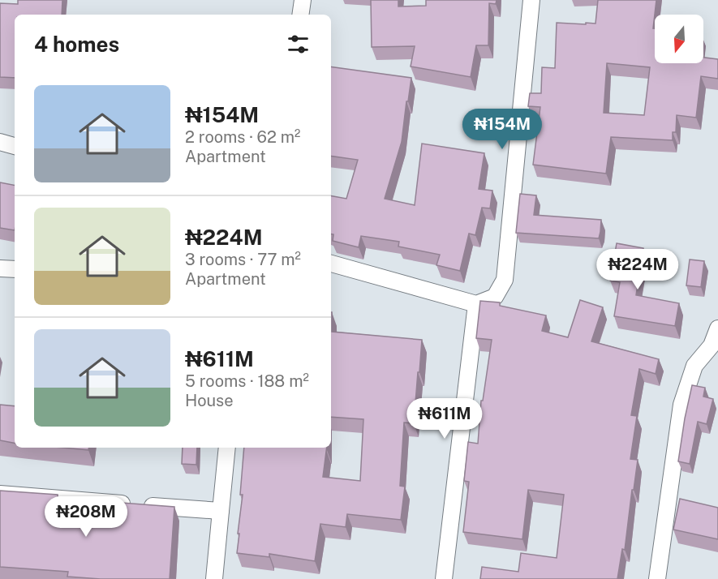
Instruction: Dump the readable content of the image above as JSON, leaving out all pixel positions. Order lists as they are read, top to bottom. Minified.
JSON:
{"north":"bottom","page":{"heading":"4 homes","list":[{"name":"₦154M","note":"2 rooms · 62 m² · Apartment"},{"name":"₦224M","note":"3 rooms · 77 m² · Apartment"},{"name":"₦611M","note":"5 rooms · 188 m² · House"}],"price":["₦154M","₦224M","₦611M","₦208M"]}}
